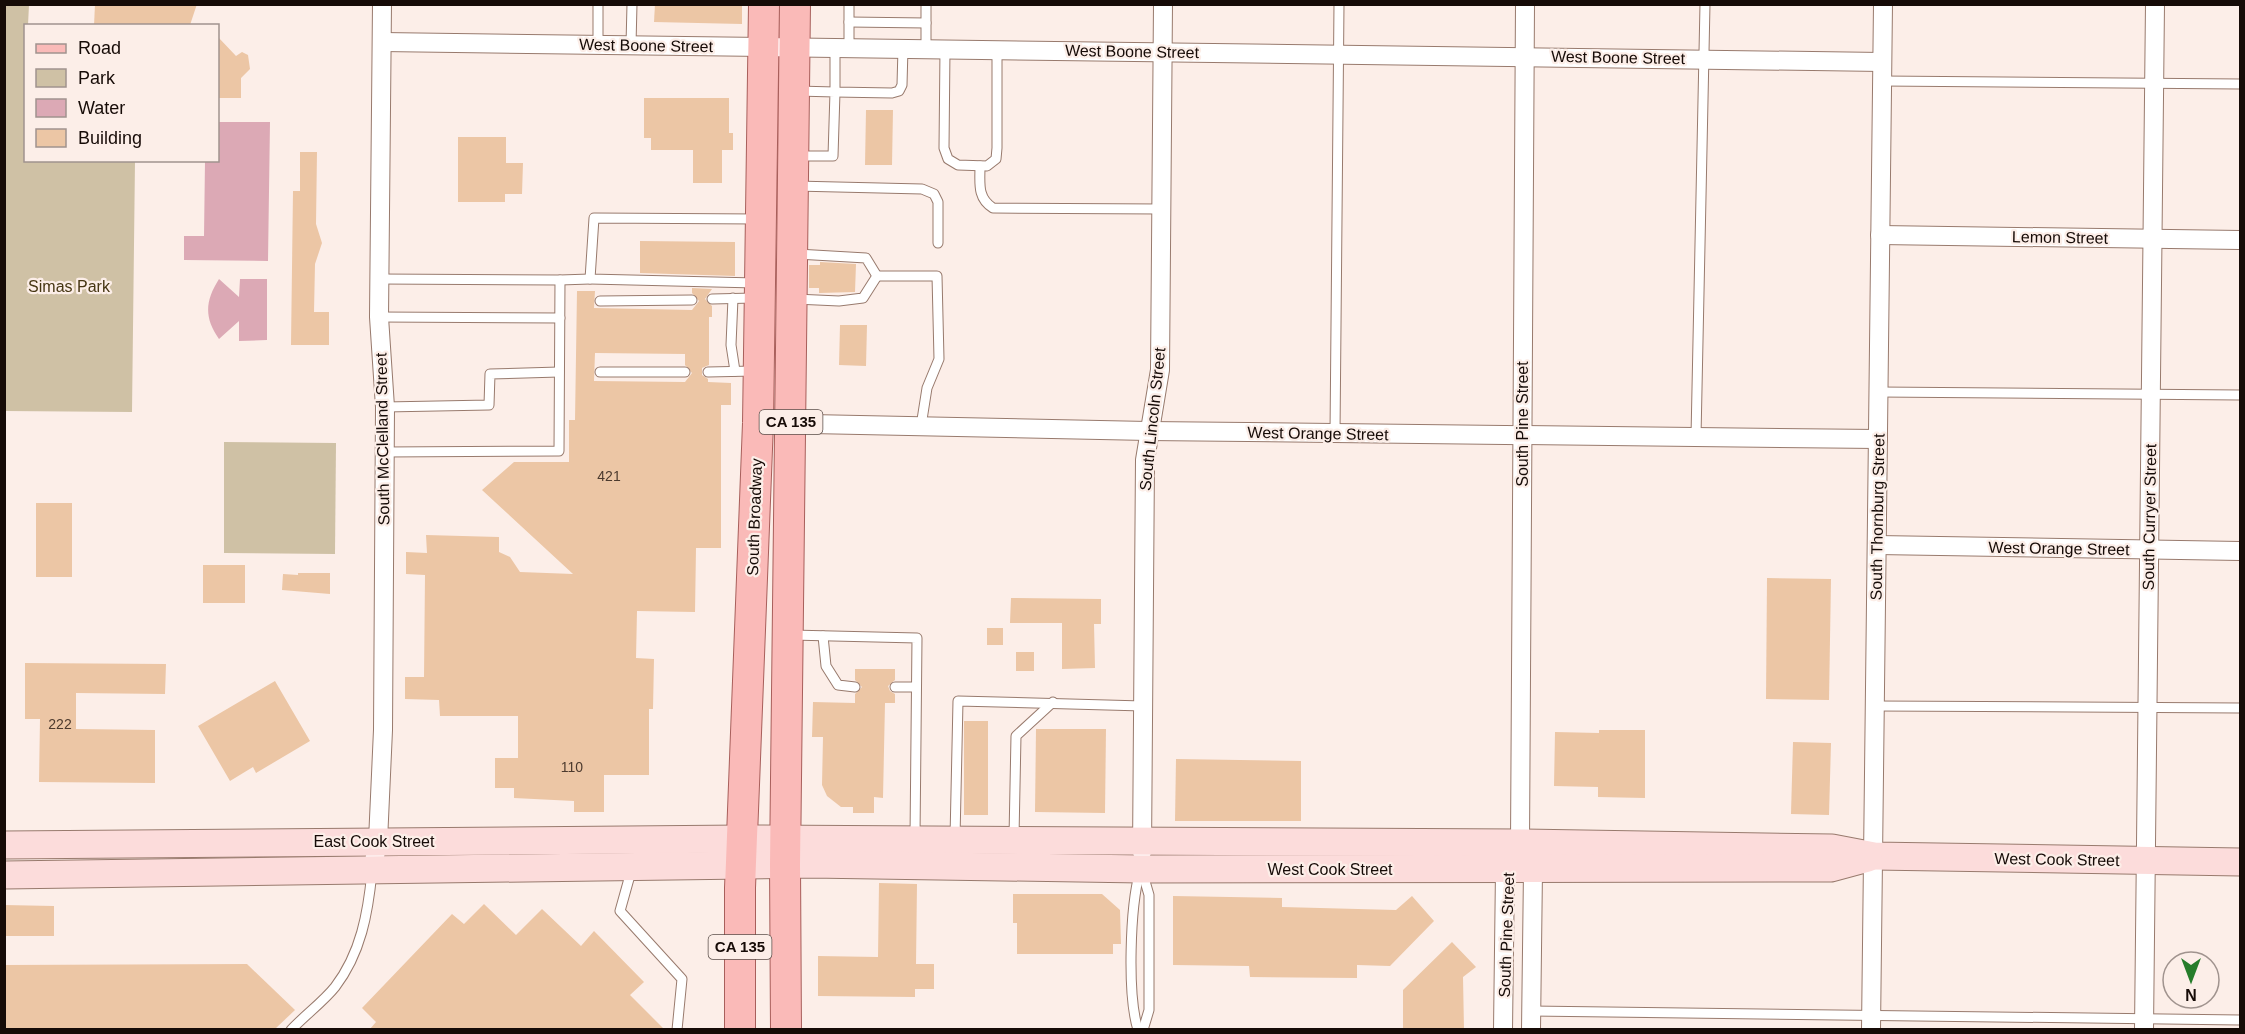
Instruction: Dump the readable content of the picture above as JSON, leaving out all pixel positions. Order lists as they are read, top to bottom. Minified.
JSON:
{"streets":{"main road":["CA 135","South Broadway"],"street":["West Boone Street","Lemon Street","South Lincoln Street","South Pine Street","West Orange Street","South McClelland Street","South Thornburg Street","South Curryer Street","East Cook Street","West Cook Street"]},"crossings":[["West Boone Street","South Lincoln Street"],["West Boone Street","South Pine Street"],["West Boone Street","South McClelland Street"],["West Boone Street","South Broadway"],["West Boone Street","South Thornburg Street"],["Lemon Street","South Thornburg Street"],["Lemon Street","South Curryer Street"],["South Lincoln Street","West Orange Street"],["South Lincoln Street","West Cook Street"],["South Pine Street","West Orange Street"],["South Pine Street","West Cook Street"],["West Orange Street","South Broadway"],["West Orange Street","South Thornburg Street"],["West Orange Street","South Curryer Street"],["South McClelland Street","East Cook Street"],["South Broadway","East Cook Street"],["South Broadway","West Cook Street"],["South Thornburg Street","West Cook Street"],["South Curryer Street","West Cook Street"]],"parks":["Simas Park"],"house_numbers":["421","222","110"],"legend":["Road","Park","Water","Building"],"north":"bottom"}
